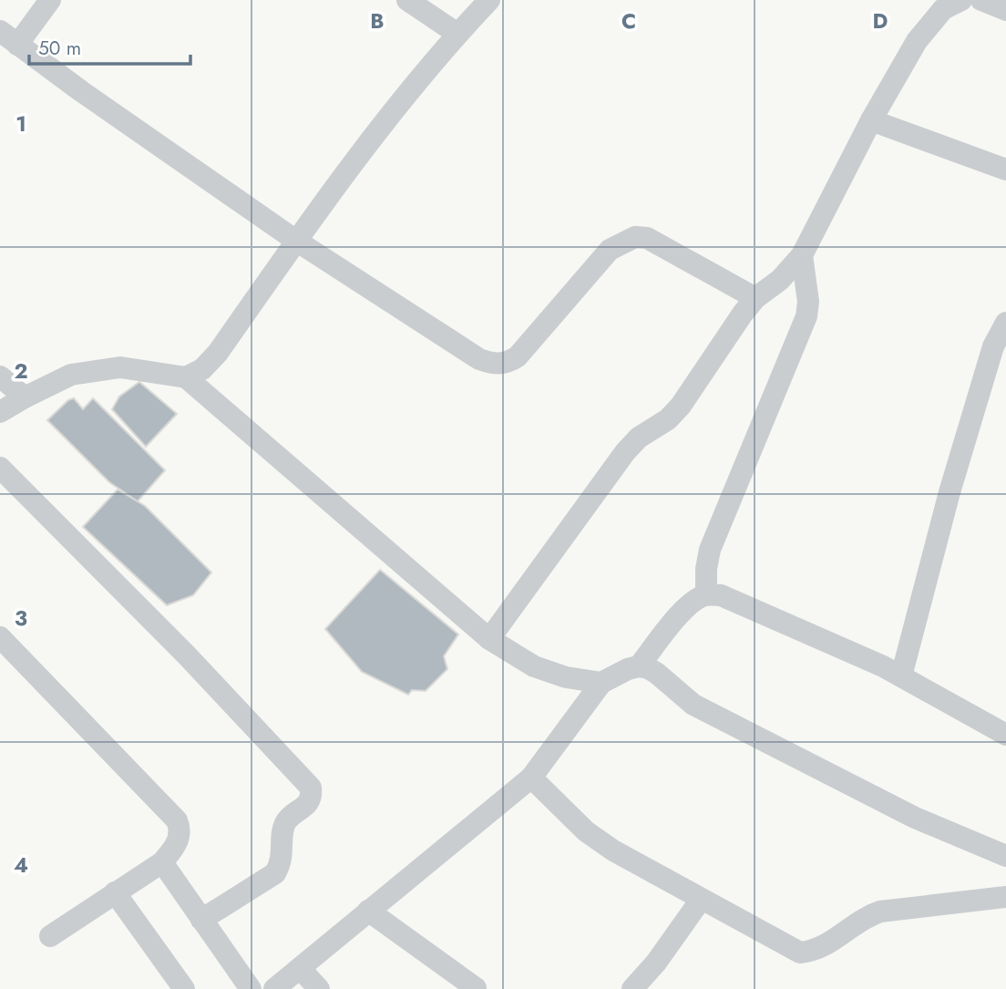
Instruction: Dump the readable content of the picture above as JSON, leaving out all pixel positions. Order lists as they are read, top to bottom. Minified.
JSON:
{"scale_bar":"50 m","grid":{"columns":["B","C","D"],"rows":["1","2","3","4"]}}
